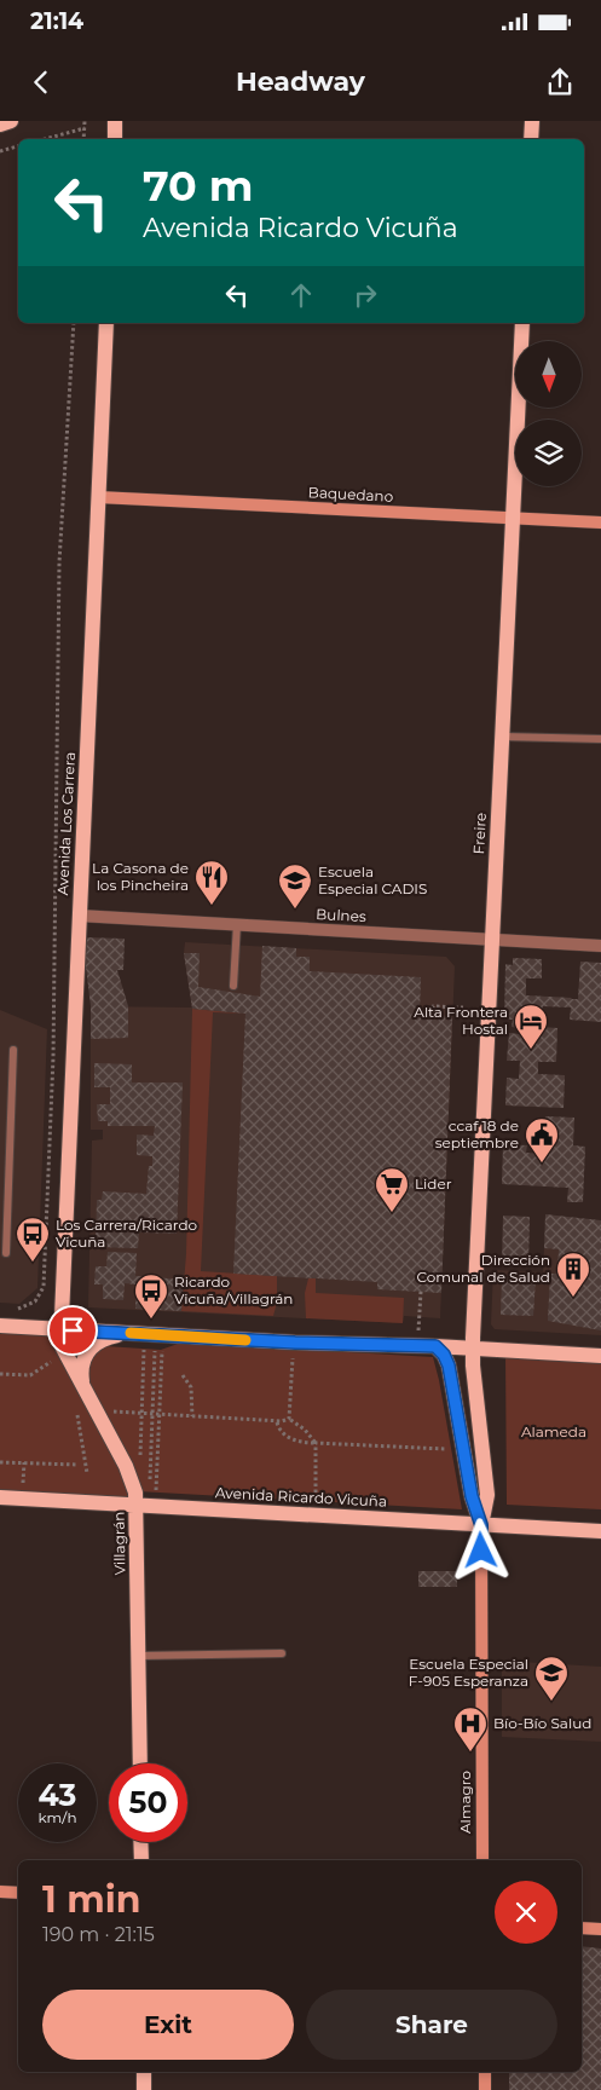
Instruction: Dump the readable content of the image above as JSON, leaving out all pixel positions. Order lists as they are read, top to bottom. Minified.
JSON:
{"streets":{"main road":["Baquedano","Avenida Los Carrera","Freire","Avenida Ricardo Vicuña","Villagrán","Almagro"],"street":["Bulnes"]},"crossings":[["Baquedano","Avenida Los Carrera"],["Baquedano","Freire"],["Avenida Los Carrera","Bulnes"],["Avenida Los Carrera","Villagrán"],["Freire","Bulnes"],["Freire","Almagro"],["Avenida Ricardo Vicuña","Villagrán"],["Avenida Ricardo Vicuña","Almagro"]],"parks":["Alameda"],"places":{"restaurant":["La Casona de los Pincheira"],"school or university":["Escuela Especial CADIS","Escuela Especial F-905 Esperanza"],"hotel":["Alta Frontera Hostal"],"public building":["ccaf 18 de septiembre"],"supermarket":["Lider"],"bus stop":["Los Carrera/Ricardo Vicuña","Ricardo Vicuña/Villagrán"],"building":["Dirección Comunal de Salud"],"hospital":["Bío-Bío Salud"]},"north":"bottom","page":{"status":"21:14","header":"Headway","turn":["70 m","Avenida Ricardo Vicuña"],"speed":"43 km/h","limit":"50","heading":["1 min","190 m · 21:15"],"buttons":["Exit","Share"]}}
